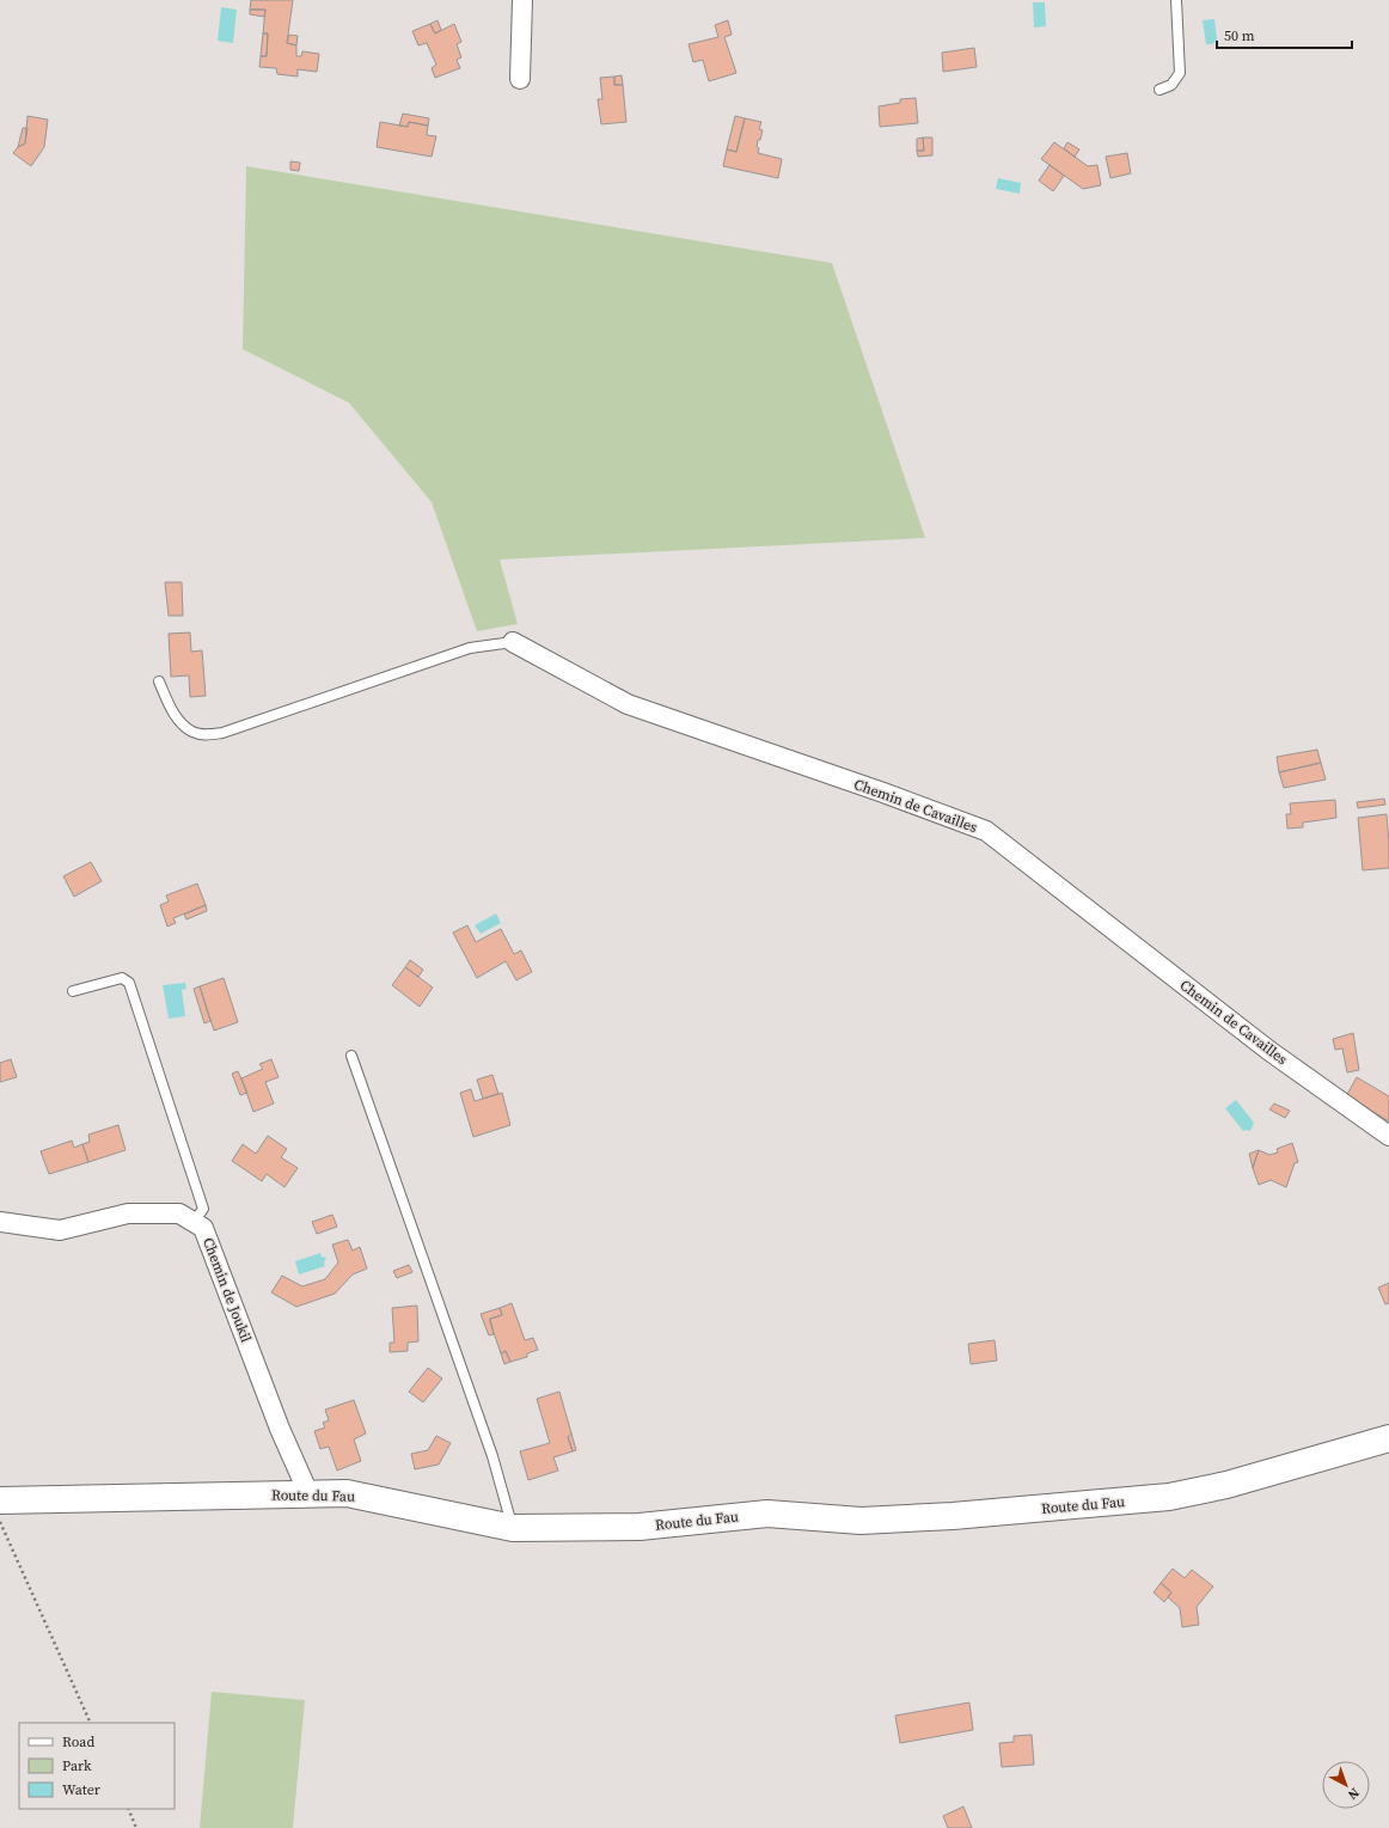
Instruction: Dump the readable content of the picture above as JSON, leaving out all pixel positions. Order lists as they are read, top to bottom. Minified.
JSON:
{"streets":{"street":["Chemin de Cavailles","Chemin de Joukil","Route du Fau"]},"crossings":[["Chemin de Joukil","Route du Fau"]],"legend":["Road","Park","Water"],"scale_bar":"50 m","north":"bottom right"}
